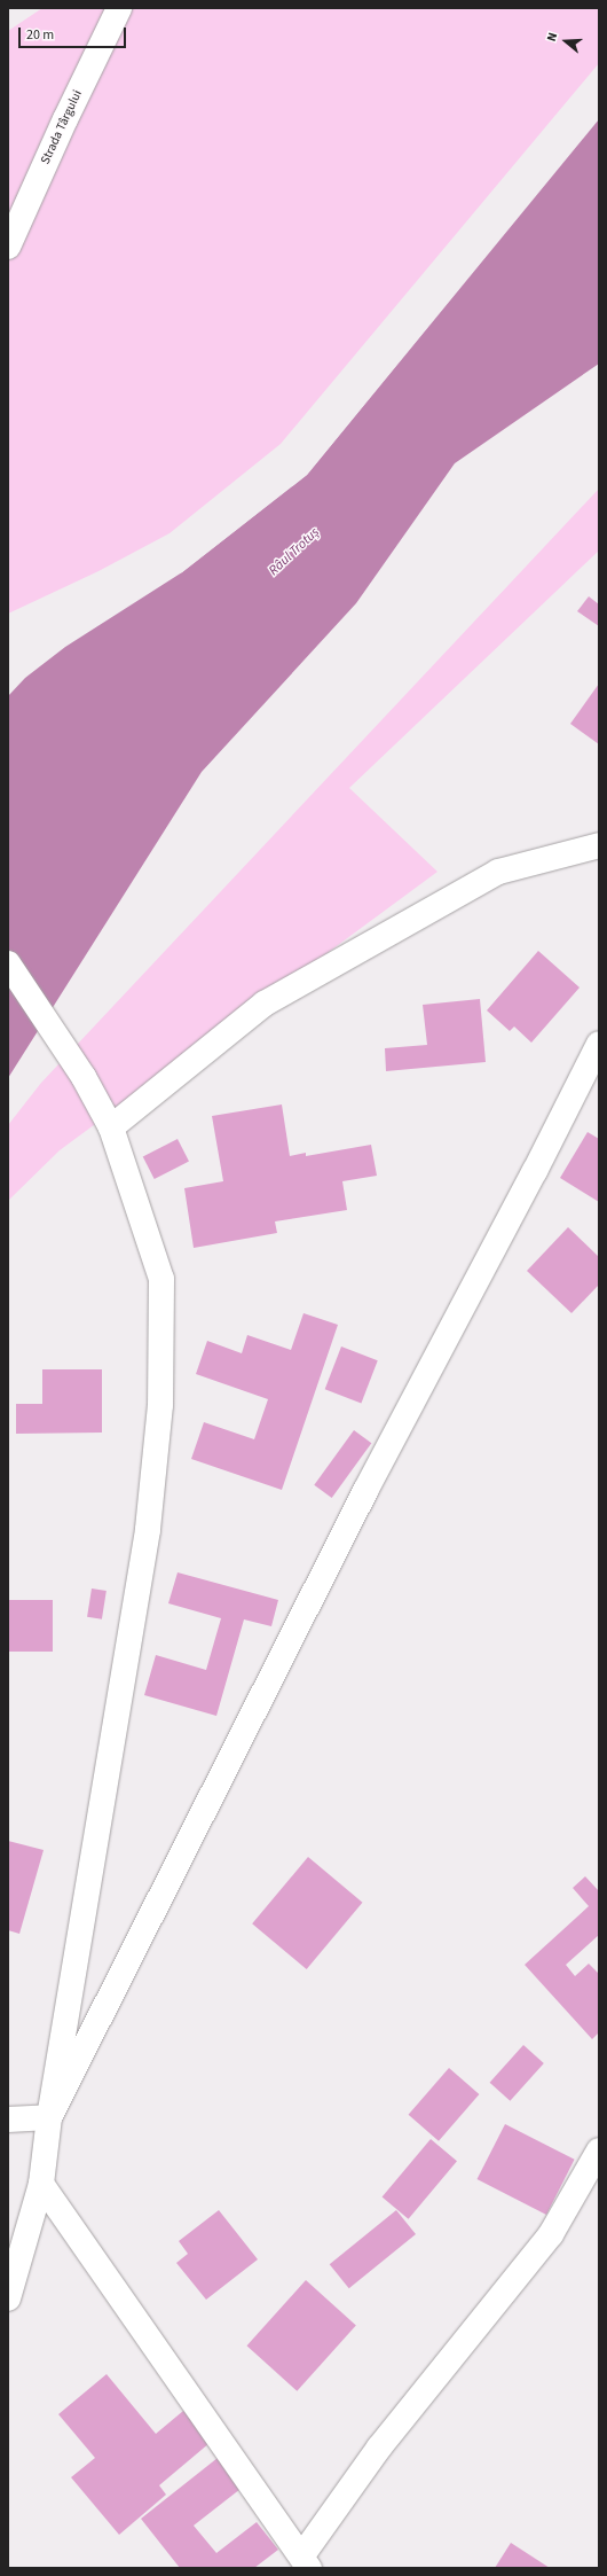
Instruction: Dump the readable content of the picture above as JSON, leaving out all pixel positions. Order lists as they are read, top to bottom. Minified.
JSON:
{"streets":{"street":["Strada Târgului"]},"water":["Râul Trotuș"],"scale_bar":"20 m","north":"left"}
